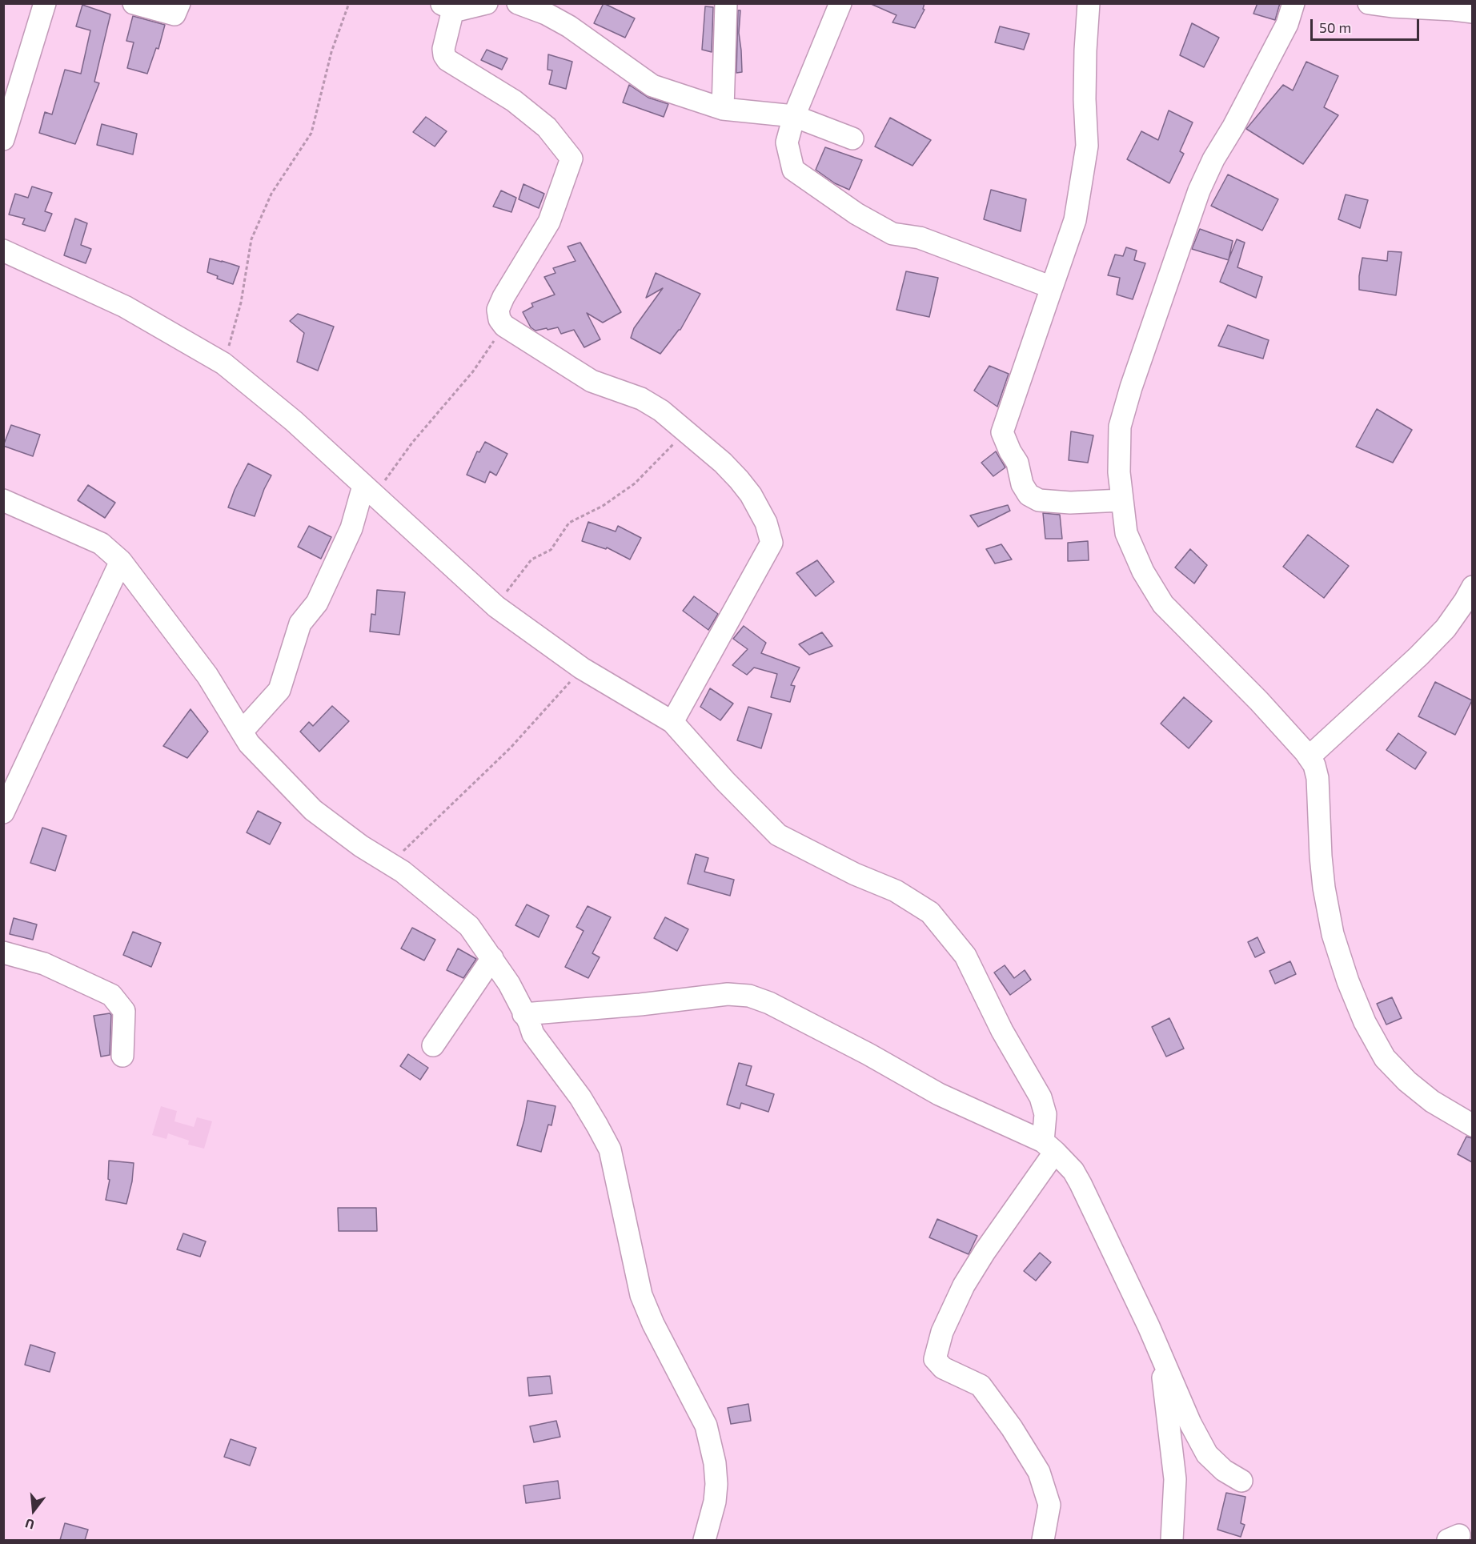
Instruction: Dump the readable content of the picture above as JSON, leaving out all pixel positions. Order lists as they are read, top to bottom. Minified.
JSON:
{"scale_bar":"50 m","north":"bottom"}
